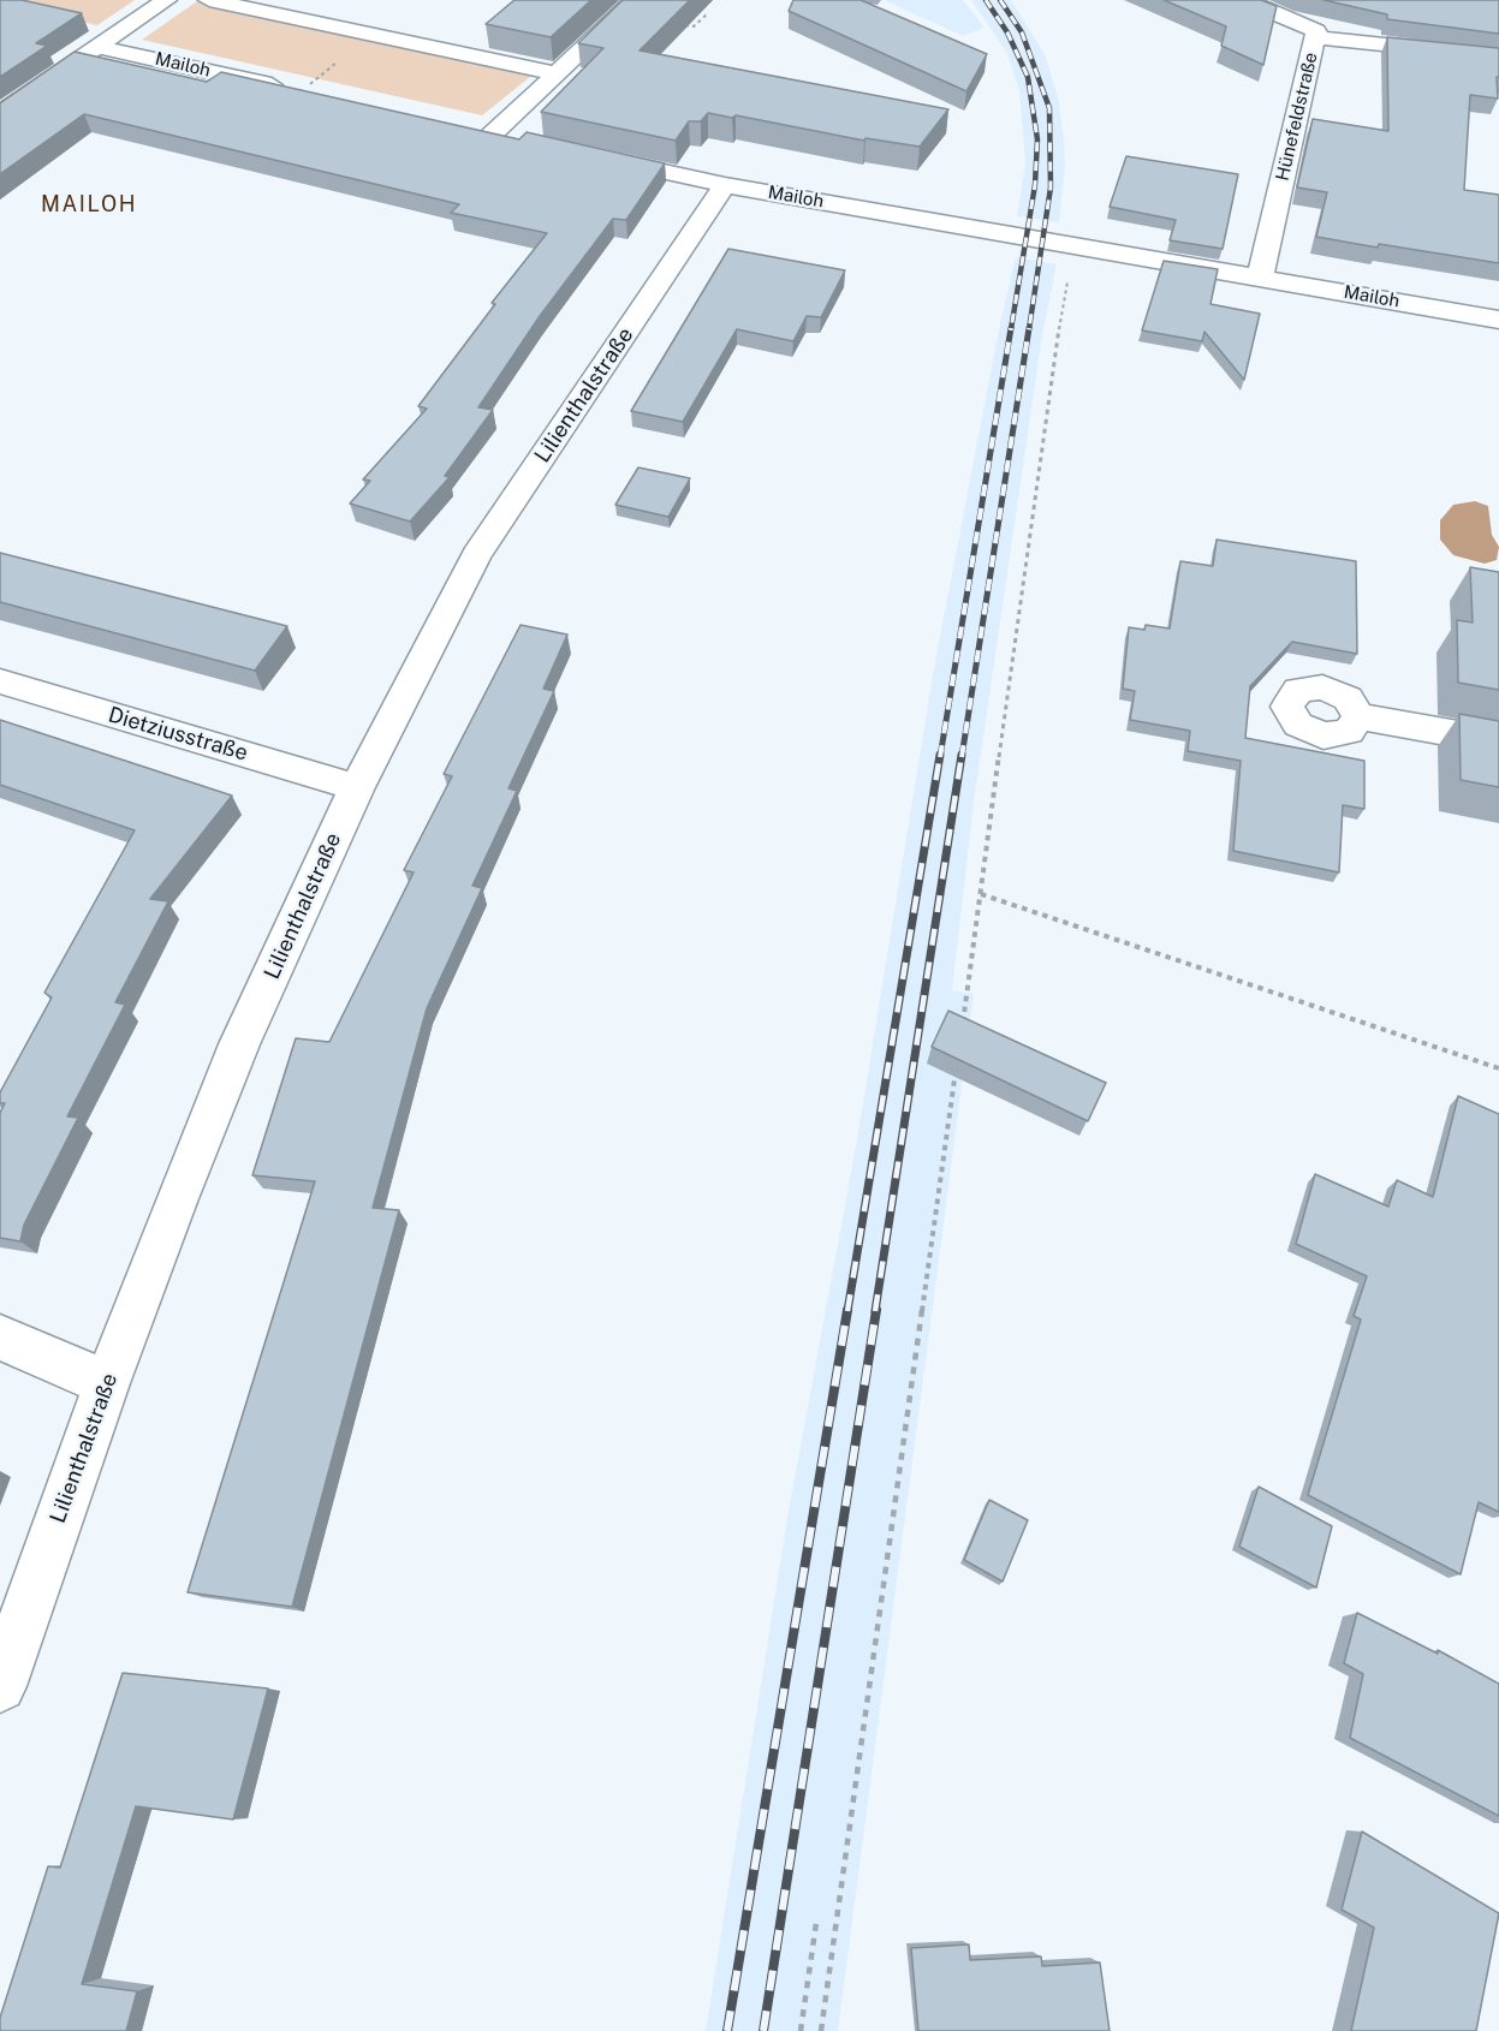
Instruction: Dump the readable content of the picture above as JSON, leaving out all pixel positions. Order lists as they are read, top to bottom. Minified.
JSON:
{"streets":{"street":["Mailoh","Hünefeldstraße","Lilienthalstraße","Dietziusstraße"]},"crossings":[["Mailoh","Hünefeldstraße"],["Mailoh","Lilienthalstraße"],["Lilienthalstraße","Dietziusstraße"]],"districts":["MAILOH"]}
